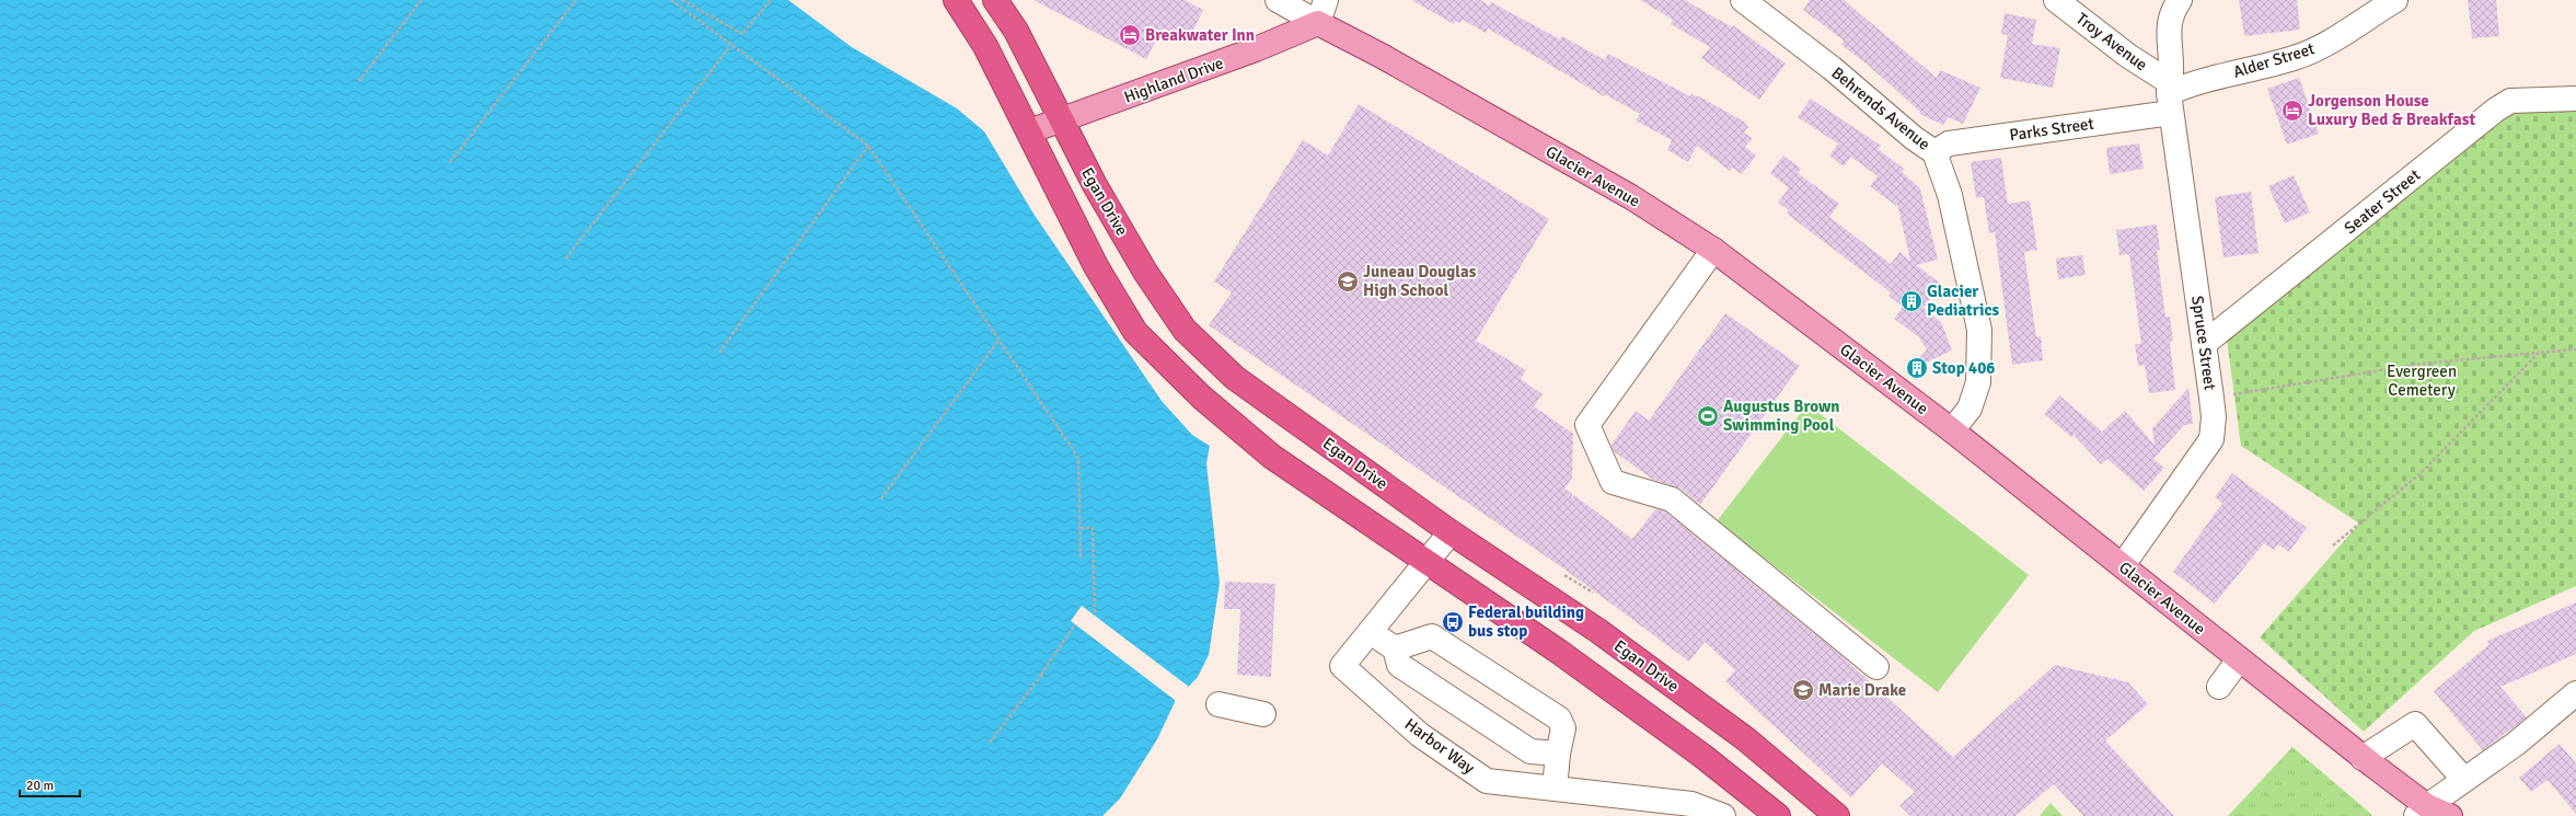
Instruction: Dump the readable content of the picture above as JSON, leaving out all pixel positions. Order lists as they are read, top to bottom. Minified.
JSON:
{"streets":{"highway":["Egan Drive"],"main road":["Highland Drive","Glacier Avenue"],"street":["Troy Avenue","Alder Street","Behrends Avenue","Parks Street","Seater Street","Spruce Street","Harbor Way"]},"crossings":[["Troy Avenue","Alder Street"],["Troy Avenue","Parks Street"],["Troy Avenue","Spruce Street"],["Alder Street","Parks Street"],["Alder Street","Spruce Street"],["Highland Drive","Glacier Avenue"],["Highland Drive","Egan Drive"],["Behrends Avenue","Parks Street"],["Behrends Avenue","Glacier Avenue"],["Parks Street","Spruce Street"],["Glacier Avenue","Spruce Street"],["Egan Drive","Harbor Way"],["Seater Street","Spruce Street"]],"parks":["Evergreen Cemetery"],"places":{"hotel":["Breakwater Inn","Jorgenson House Luxury Bed & Breakfast"],"school or university":["Juneau Douglas High School","Marie Drake"],"building":["Glacier Pediatrics","Stop 406"],"sports":["Augustus Brown Swimming Pool"],"bus stop":["Federal building bus stop"]},"scale_bar":"20 m"}
